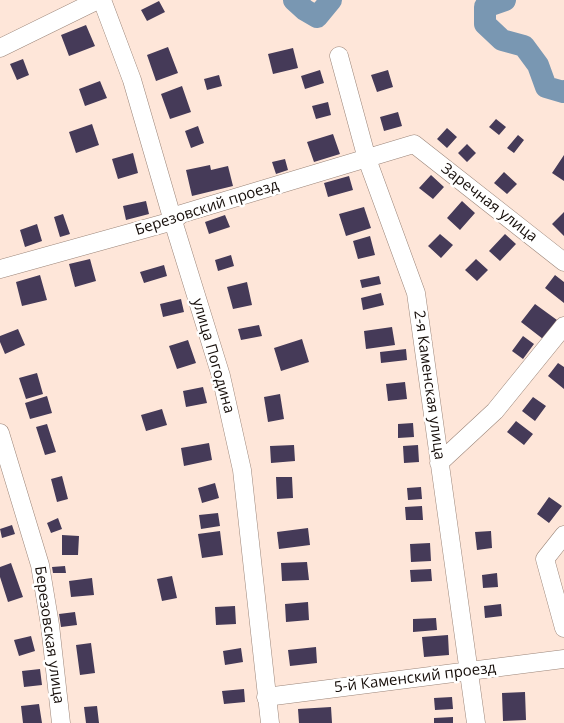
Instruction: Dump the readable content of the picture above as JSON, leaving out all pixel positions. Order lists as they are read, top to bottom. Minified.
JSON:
{"streets":{"street":["Заречная улица","Березовский проезд","улица Погодина","2-я Каменская улица","Березовская улица","5-й Каменский проезд"]},"crossings":[["Заречная улица","Березовский проезд"],["Березовский проезд","улица Погодина"],["Березовский проезд","2-я Каменская улица"],["улица Погодина","5-й Каменский проезд"],["2-я Каменская улица","5-й Каменский проезд"]]}
